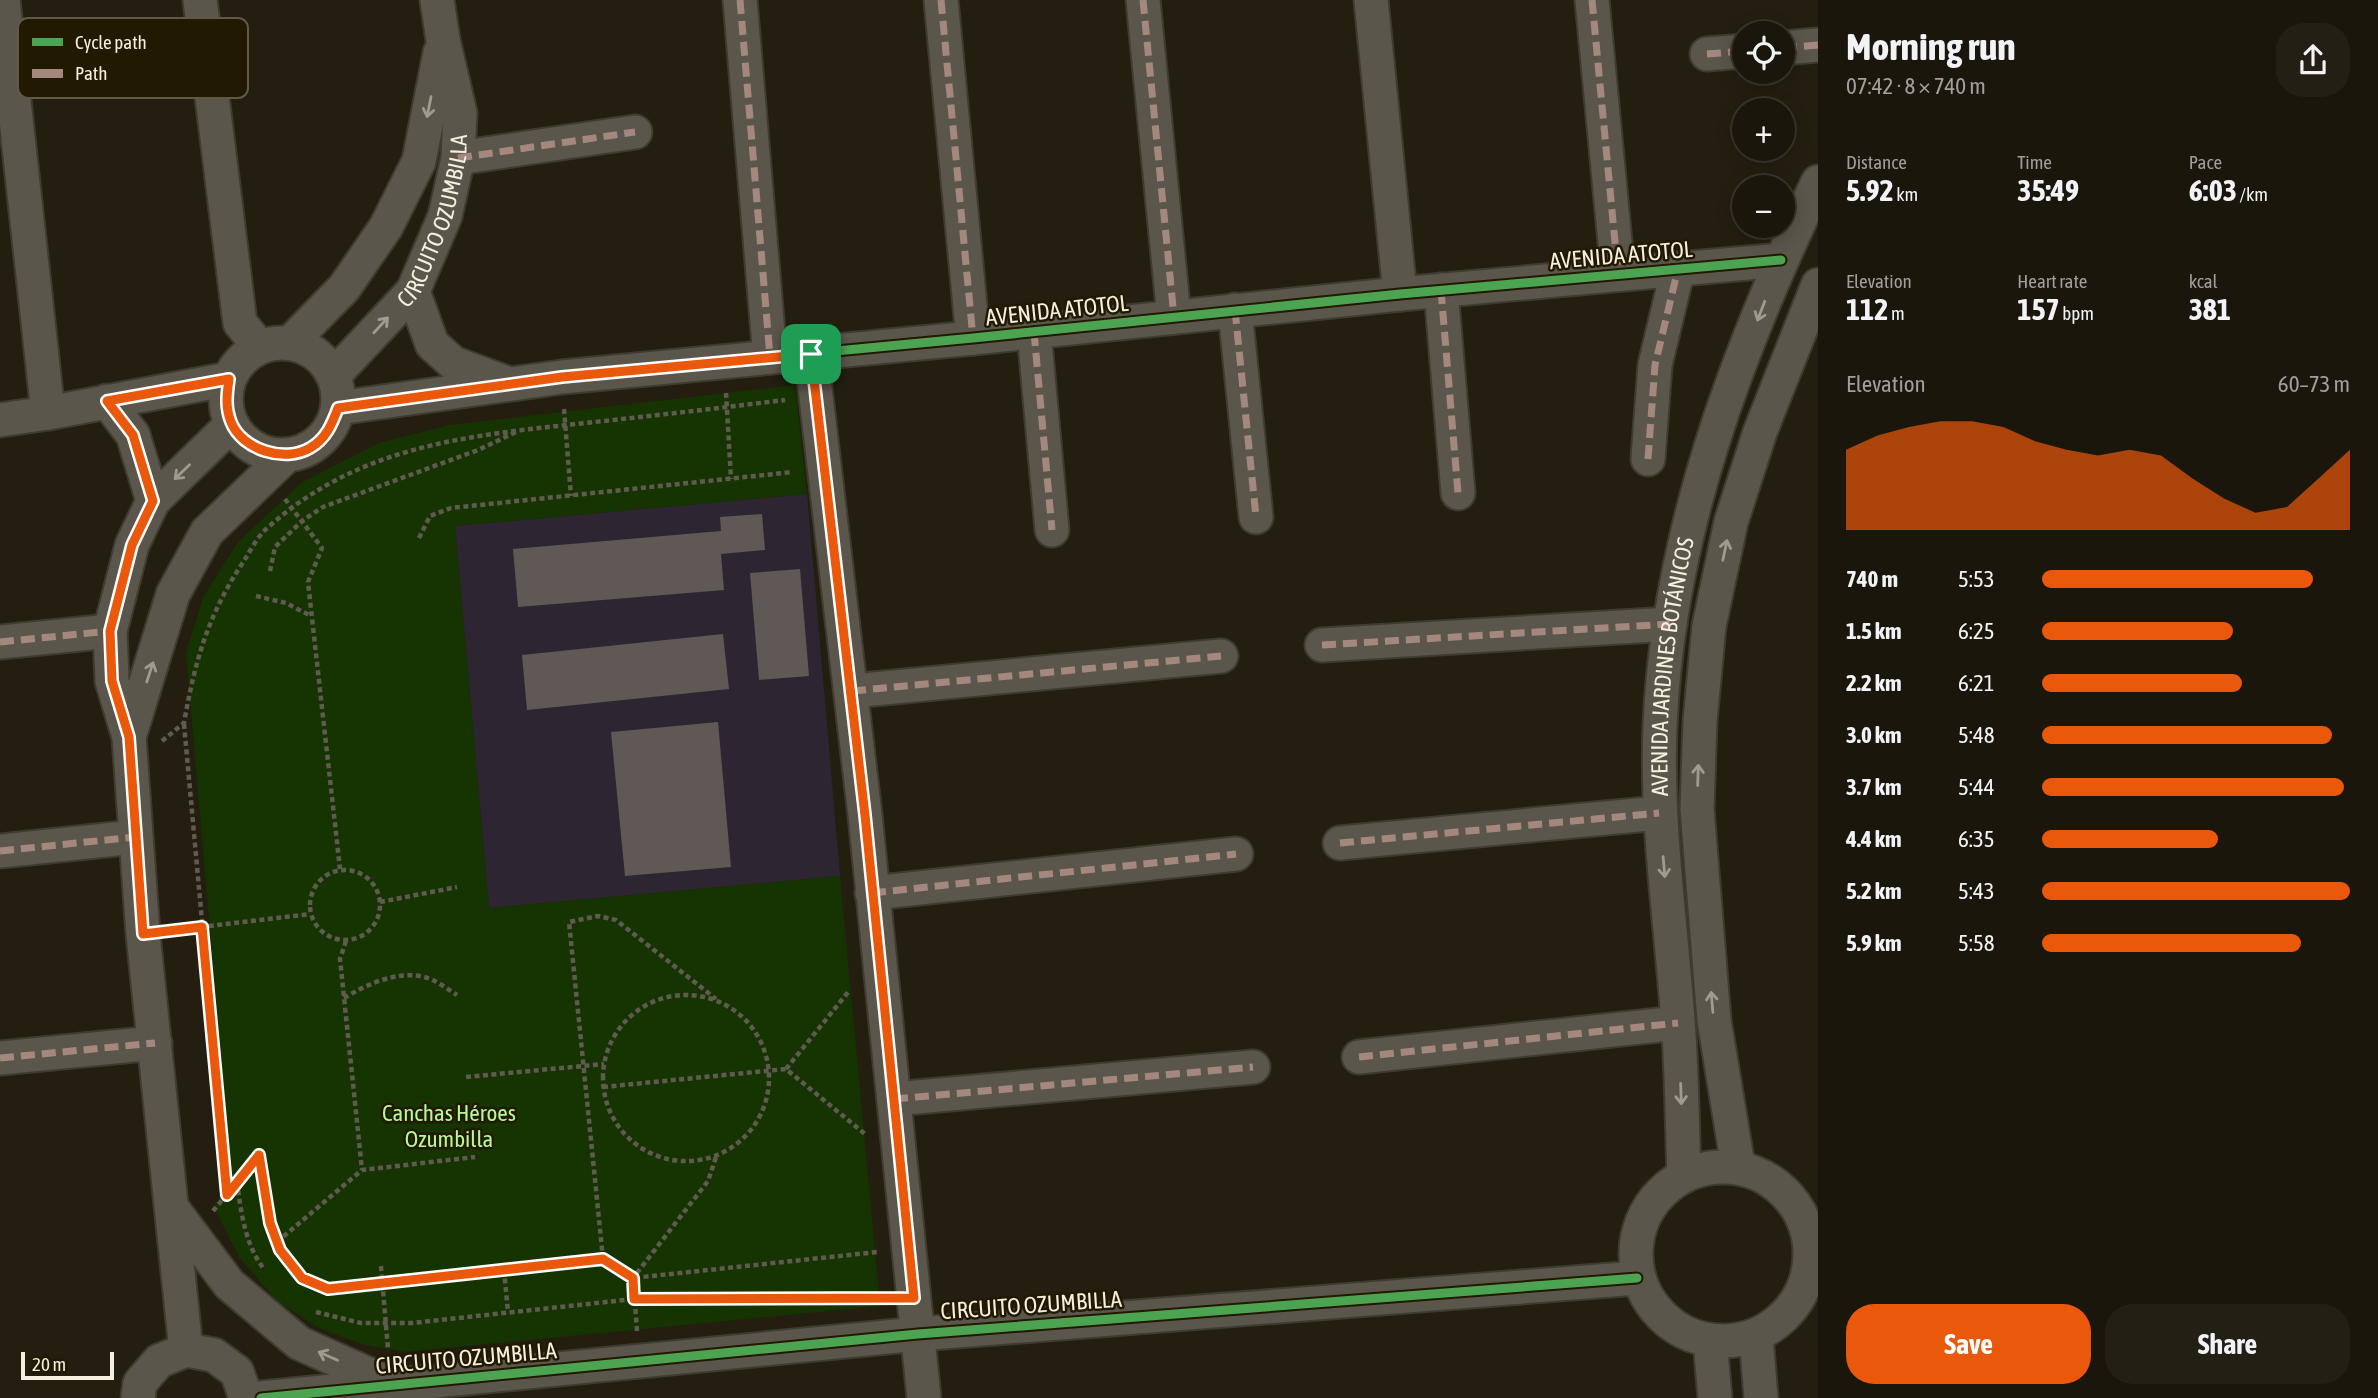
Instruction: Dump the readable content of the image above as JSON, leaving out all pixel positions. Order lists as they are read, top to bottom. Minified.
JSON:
{"streets":{"street":["CIRCUITO OZUMBILLA","AVENIDA ATOTOL","AVENIDA JARDINES BOTÁNICOS"]},"crossings":[["CIRCUITO OZUMBILLA","AVENIDA ATOTOL"],["CIRCUITO OZUMBILLA","AVENIDA JARDINES BOTÁNICOS"],["AVENIDA ATOTOL","AVENIDA JARDINES BOTÁNICOS"]],"parks":["Canchas Héroes Ozumbilla"],"legend":["Cycle path","Path"],"scale_bar":"20 m","page":{"heading":["Morning run","07:42 · 8 × 740 m"],"map_buttons":["+","−"],"stats":[["Distance","5.92 km"],["Time","35:49"],["Pace","6:03 /km"],["Elevation","112 m"],["Heart rate","157 bpm"],["kcal","381"]],"chart":["Elevation","60–73 m"],"list":[{"name":"740 m","note":"5:53"},{"name":"1.5 km","note":"6:25"},{"name":"2.2 km","note":"6:21"},{"name":"3.0 km","note":"5:48"},{"name":"3.7 km","note":"5:44"},{"name":"4.4 km","note":"6:35"},{"name":"5.2 km","note":"5:43"},{"name":"5.9 km","note":"5:58"}],"buttons":["Save","Share"],"scale":"20 m"}}
